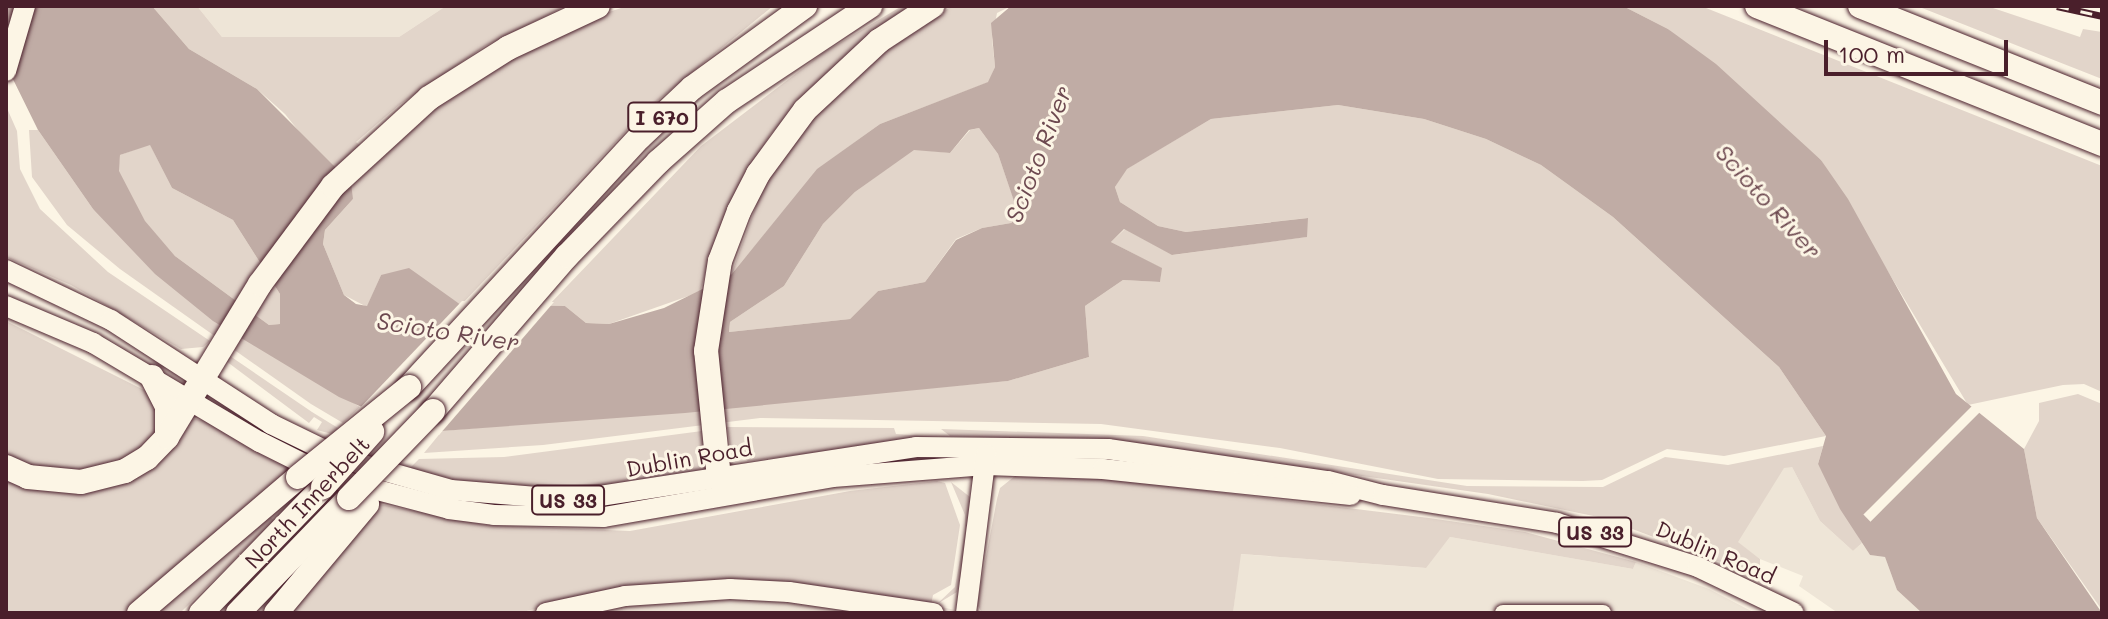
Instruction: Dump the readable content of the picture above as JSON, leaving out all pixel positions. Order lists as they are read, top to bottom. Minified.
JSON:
{"streets":{"highway":["I 670","North Innerbelt"],"main road":["Dublin Road","US 33"]},"crossings":[["I 670","North Innerbelt"]],"water":["Scioto River"],"scale_bar":"100 m"}
